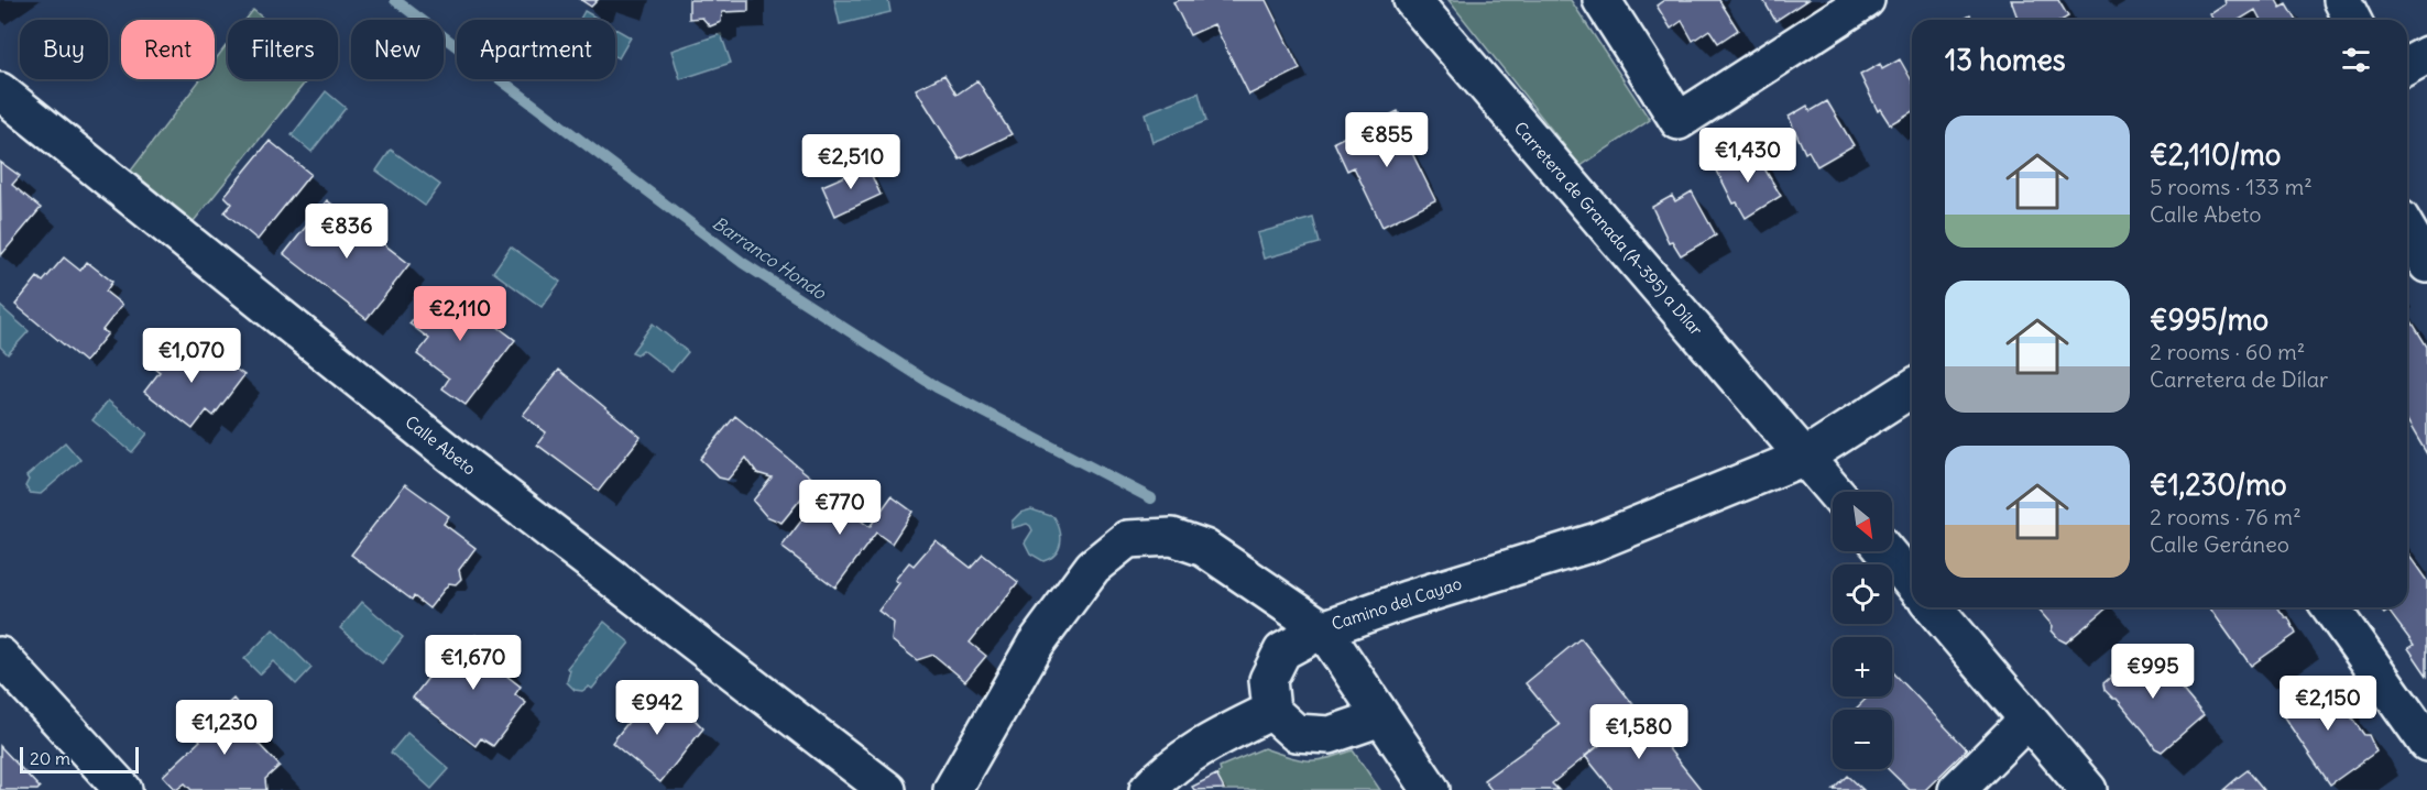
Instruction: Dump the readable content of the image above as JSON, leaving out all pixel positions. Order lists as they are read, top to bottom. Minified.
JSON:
{"streets":{"street":["Carretera de Granada (A-395) a Dílar","Calle Abeto","Camino del Cayao"]},"crossings":[["Carretera de Granada (A-395) a Dílar","Camino del Cayao"]],"water":["Barranco Hondo"],"scale_bar":"20 m","north":"bottom right","page":{"chip":["Buy","Rent","Filters","New","Apartment"],"heading":"13 homes","list":[{"name":"€2,110/mo","note":"5 rooms · 133 m² · Calle Abeto"},{"name":"€995/mo","note":"2 rooms · 60 m² · Carretera de Dílar"},{"name":"€1,230/mo","note":"2 rooms · 76 m² · Calle Geráneo"}],"price":["€855","€1,430","€2,510","€836","€2,110","€1,070","€770","€1,670","€995","€2,150","€942","€1,230","€1,580"],"map_buttons":["+","−"],"scale":"20 m"}}
